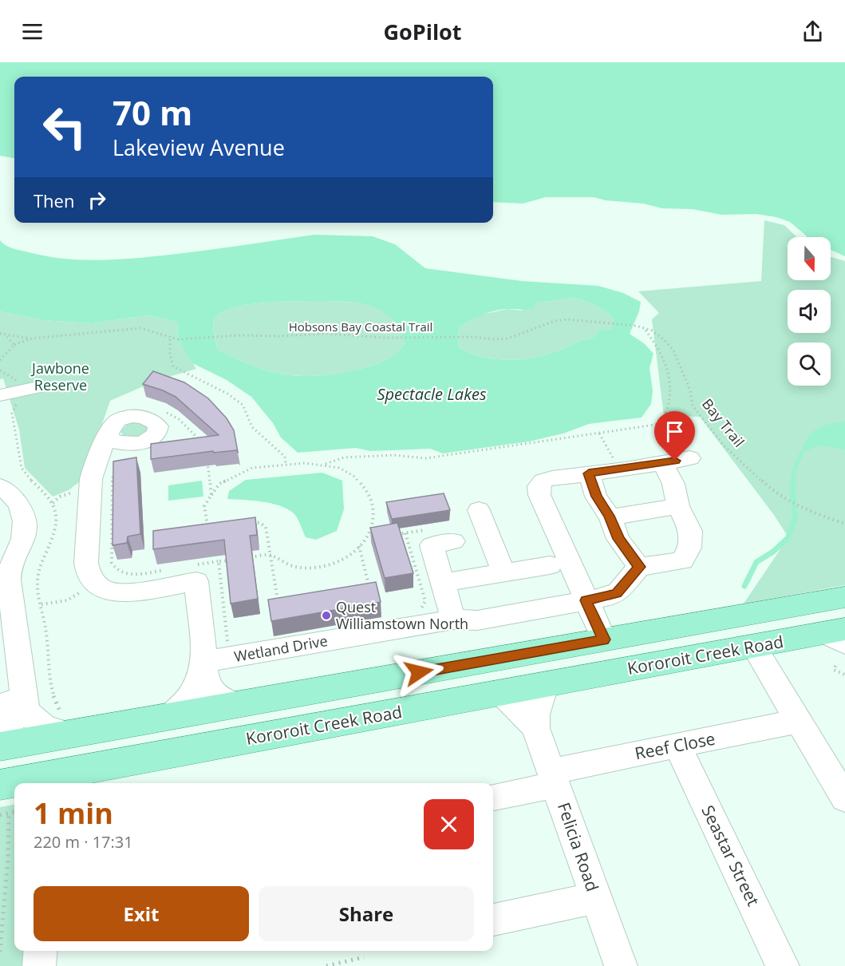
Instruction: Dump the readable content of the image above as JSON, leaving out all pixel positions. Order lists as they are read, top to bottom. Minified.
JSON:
{"streets":{"main road":["Kororoit Creek Road"],"street":["Wetland Drive","Reef Close","Felicia Road","Seastar Street"],"path":["Hobsons Bay Coastal Trail","Bay Trail"]},"crossings":[["Hobsons Bay Coastal Trail","Bay Trail"],["Kororoit Creek Road","Felicia Road"],["Reef Close","Felicia Road"],["Reef Close","Seastar Street"]],"water":["Spectacle Lakes"],"parks":["Jawbone Reserve"],"places":["Quest Williamstown North"],"north":"bottom","page":{"header":"GoPilot","turn":["70 m","Lakeview Avenue"],"then":"Then","heading":["1 min","220 m · 17:31"],"buttons":["Exit","Share"]}}
